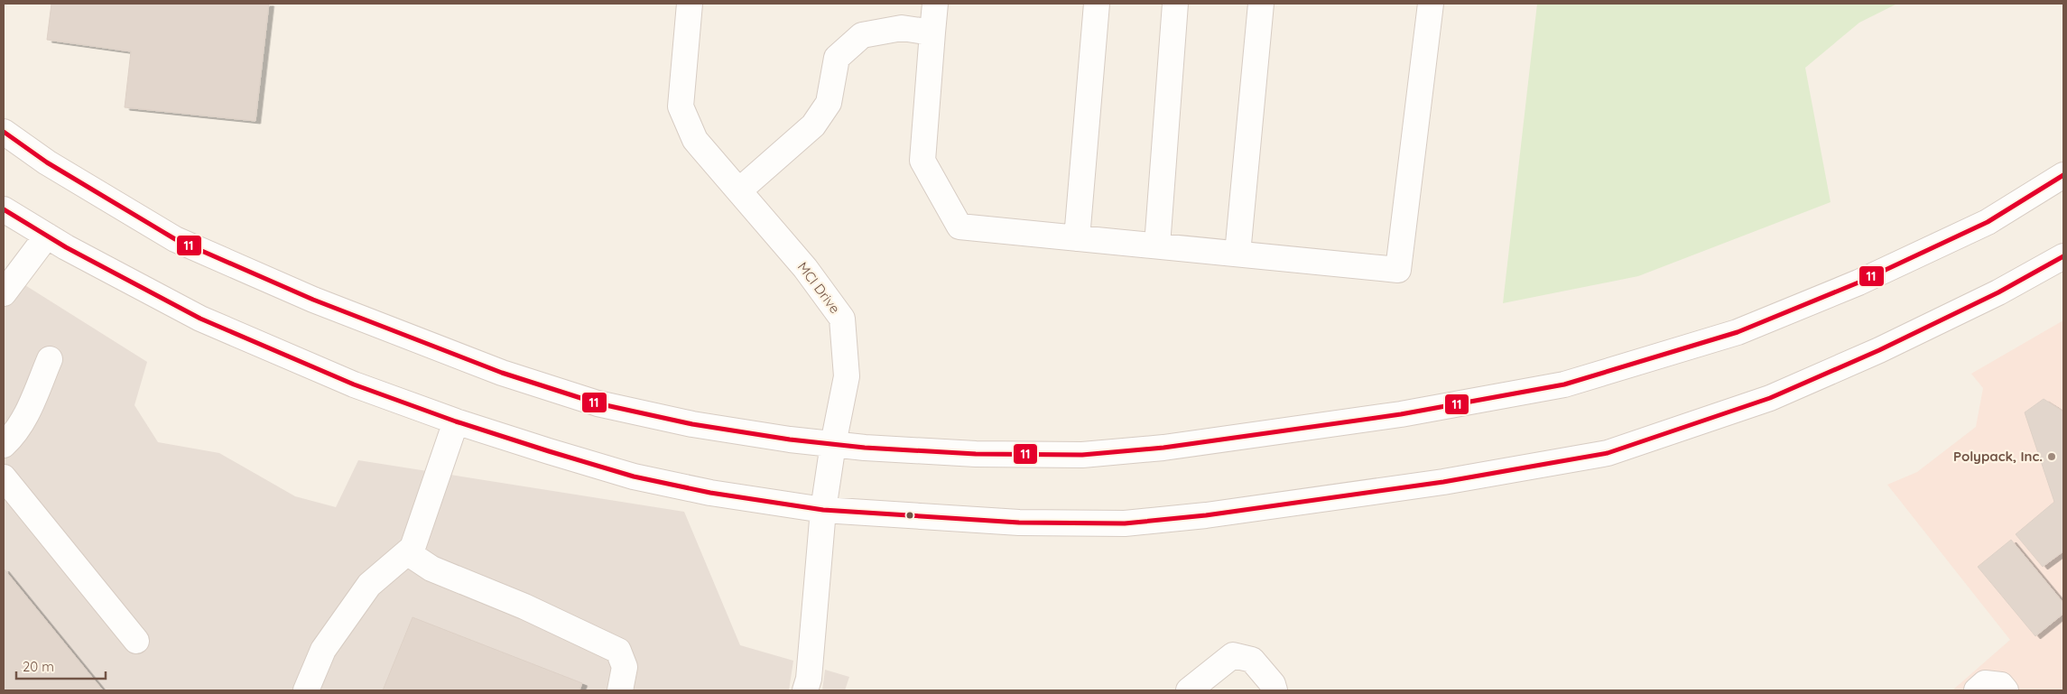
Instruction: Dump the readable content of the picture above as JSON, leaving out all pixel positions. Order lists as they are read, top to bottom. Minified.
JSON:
{"streets":{"street":["MCI Drive"]},"places":["Polypack, Inc."],"lines":["transit line 11"],"scale_bar":"20 m"}
